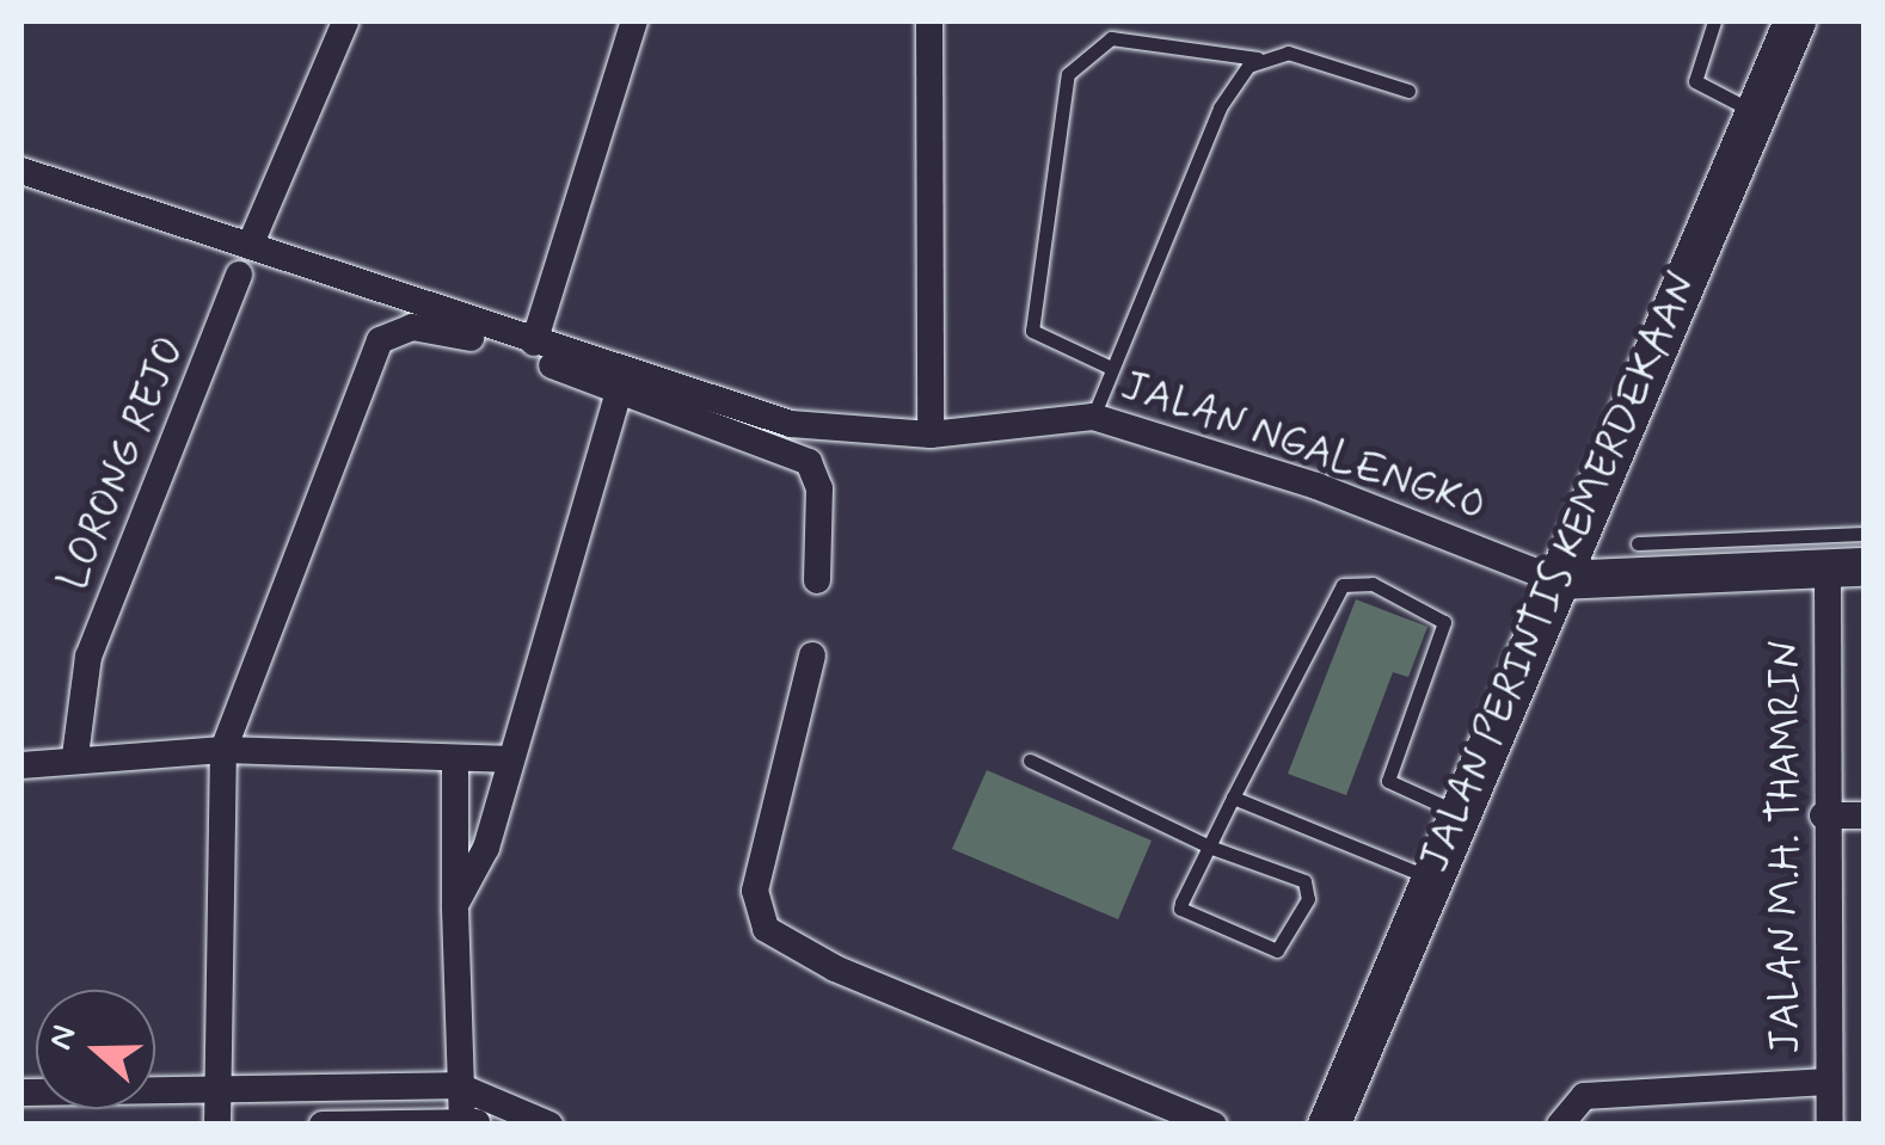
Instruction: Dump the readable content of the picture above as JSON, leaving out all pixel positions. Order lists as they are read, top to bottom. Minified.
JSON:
{"streets":{"main road":["JALAN PERINTIS KEMERDEKAAN"],"street":["JALAN NGALENGKO","LORONG REJO","JALAN M.H. THAMRIN"]},"crossings":[["JALAN NGALENGKO","JALAN PERINTIS KEMERDEKAAN"]],"north":"left"}
